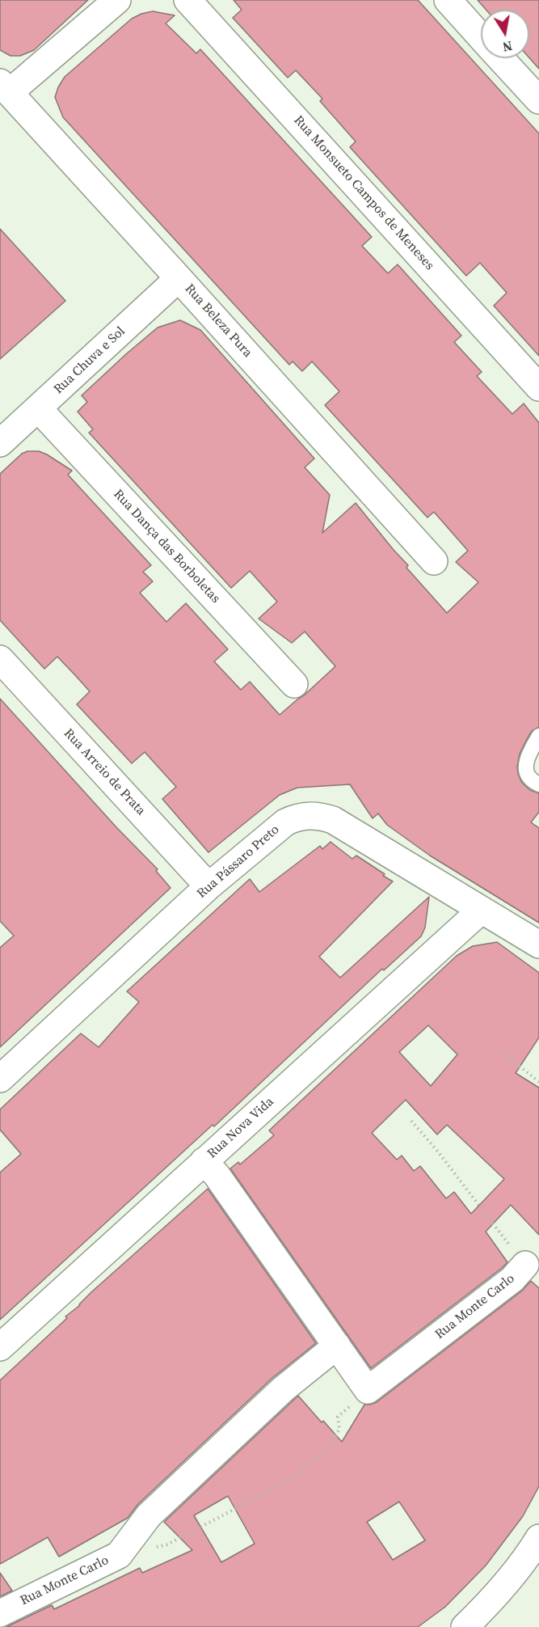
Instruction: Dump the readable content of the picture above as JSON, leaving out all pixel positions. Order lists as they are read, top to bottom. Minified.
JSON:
{"streets":{"street":["Rua Monsueto Campos de Meneses","Rua Beleza Pura","Rua Chuva e Sol","Rua Dança das Borboletas","Rua Arreio de Prata","Rua Pássaro Preto","Rua Nova Vida","Rua Monte Carlo"]},"crossings":[["Rua Beleza Pura","Rua Chuva e Sol"],["Rua Chuva e Sol","Rua Dança das Borboletas"],["Rua Arreio de Prata","Rua Pássaro Preto"],["Rua Pássaro Preto","Rua Nova Vida"]],"north":"bottom"}
